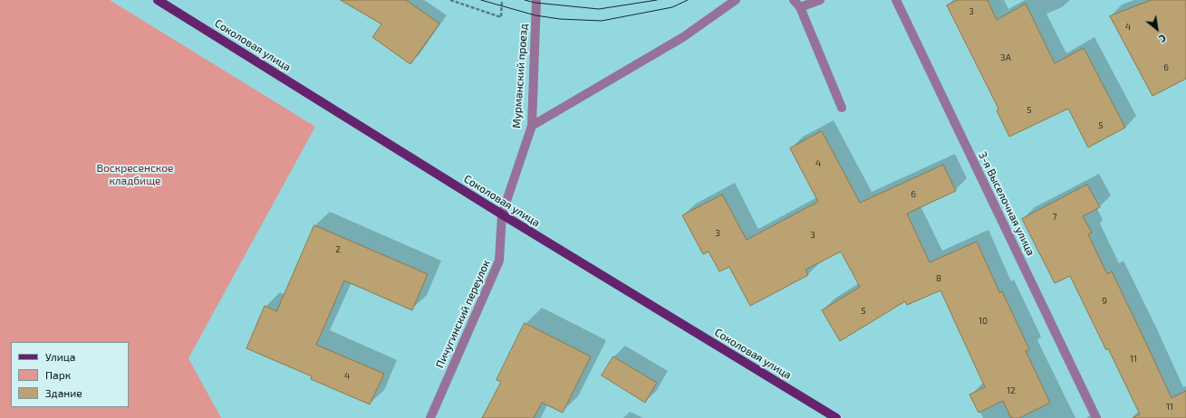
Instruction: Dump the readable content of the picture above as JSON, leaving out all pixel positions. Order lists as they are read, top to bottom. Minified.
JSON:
{"streets":{"main road":["Соколовая улица"],"street":["Мурманский проезд","3-я Выселочная улица","Пичугинский переулок"]},"crossings":[["Соколовая улица","Мурманский проезд"],["Соколовая улица","Пичугинский переулок"],["Мурманский проезд","Пичугинский переулок"]],"parks":["Воскресенское кладбище"],"house_numbers":["3","4","3А","6","5","5","4","6","7","3","3","2","8","9","5","10","11","4","12","11"],"legend":["Улица","Парк","Здание"],"north":"bottom right"}
